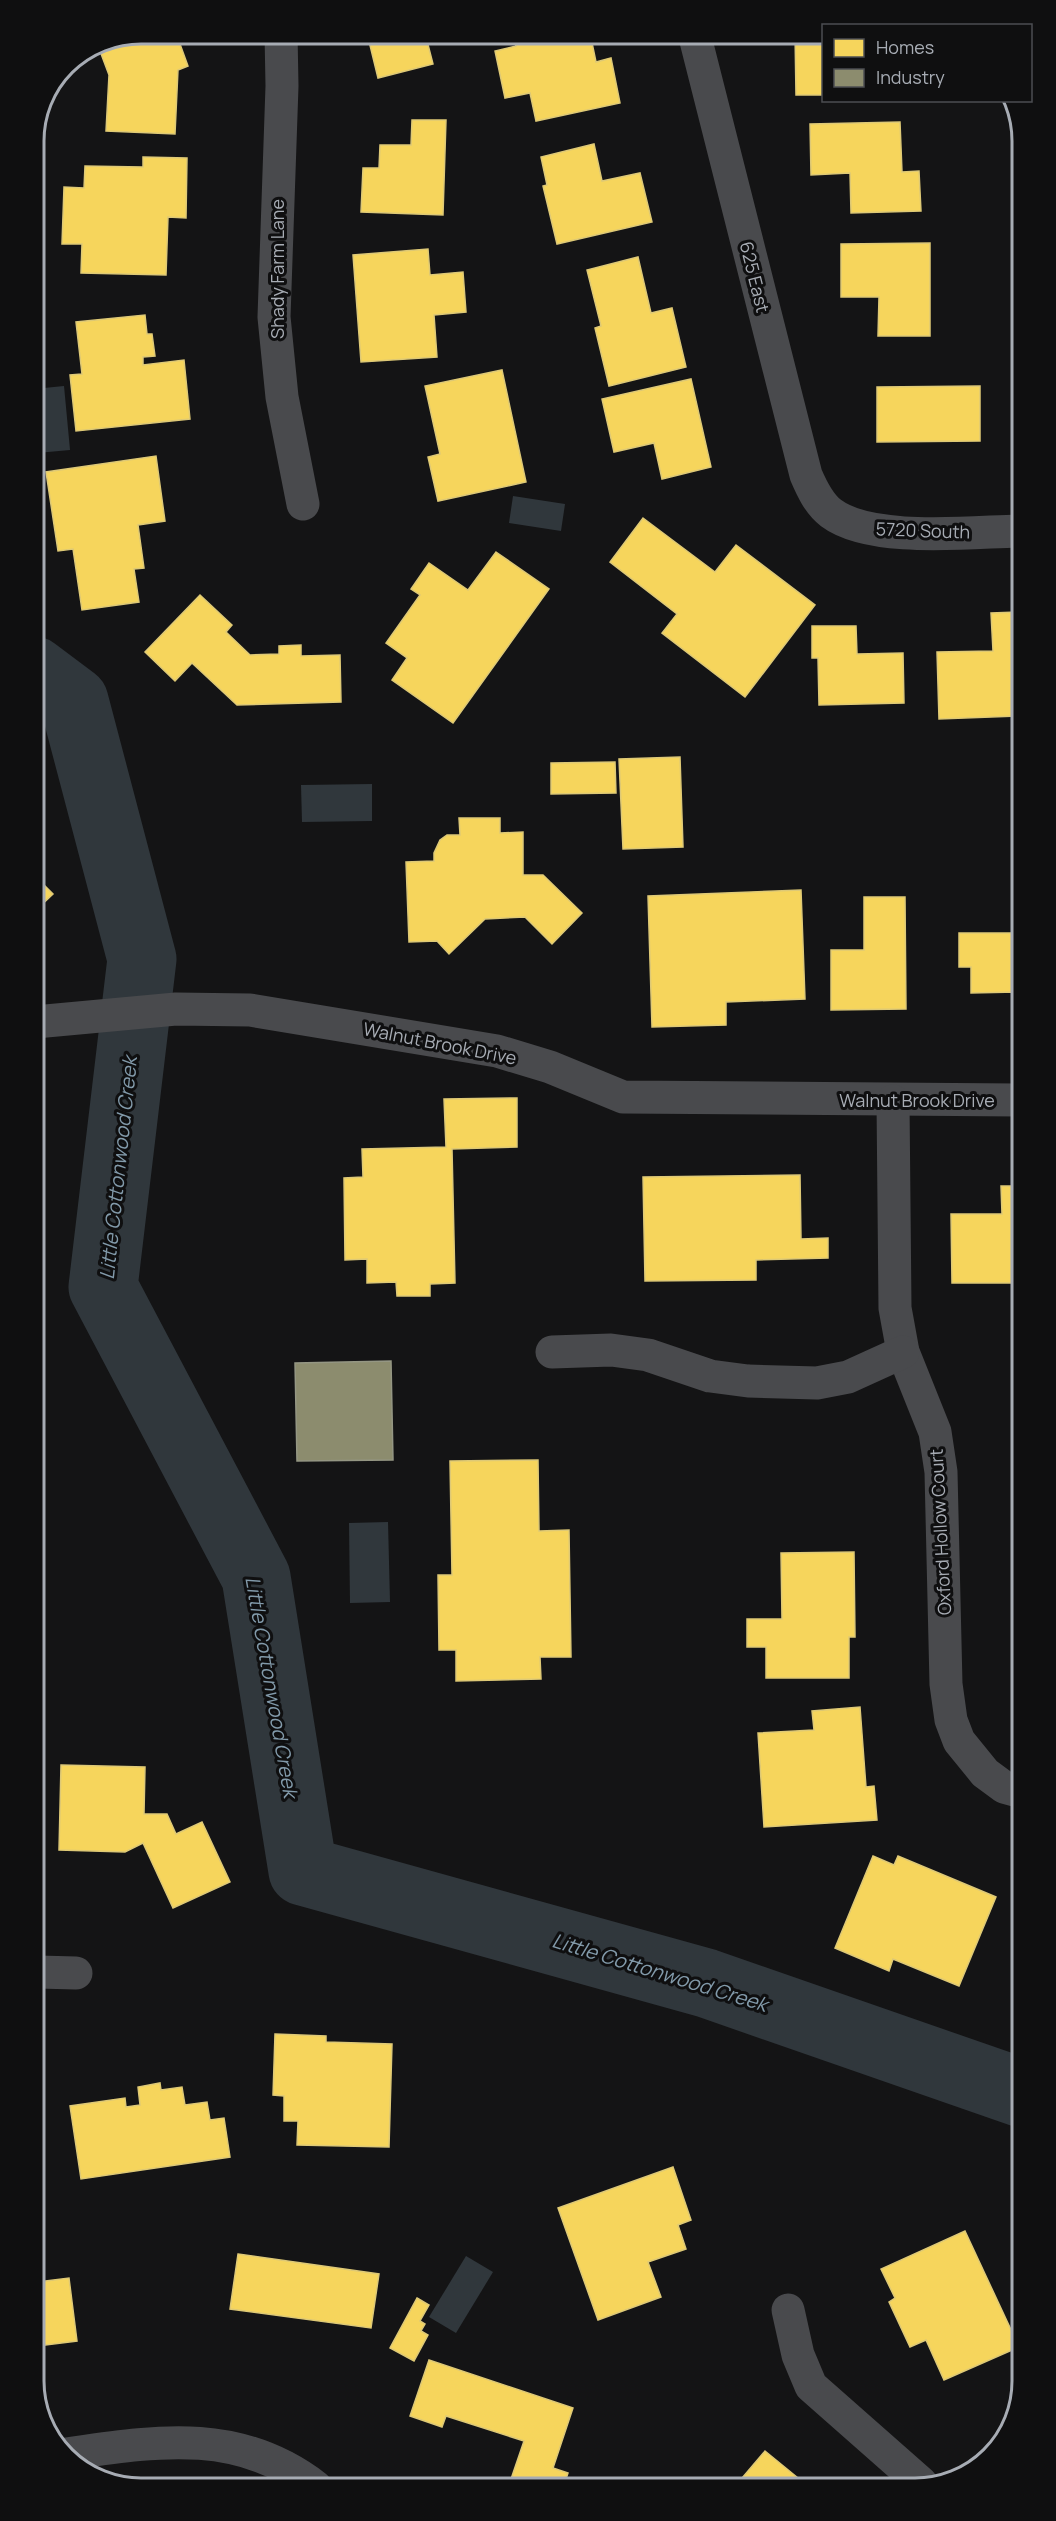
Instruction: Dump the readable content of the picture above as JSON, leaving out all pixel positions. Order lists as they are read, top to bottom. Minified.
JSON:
{"streets":{"street":["Shady Farm Lane","625 East","5720 South","Walnut Brook Drive","Oxford Hollow Court"]},"crossings":[["625 East","5720 South"],["Walnut Brook Drive","Oxford Hollow Court"]],"water":["Little Cottonwood Creek"],"legend":["Homes","Industry"]}
